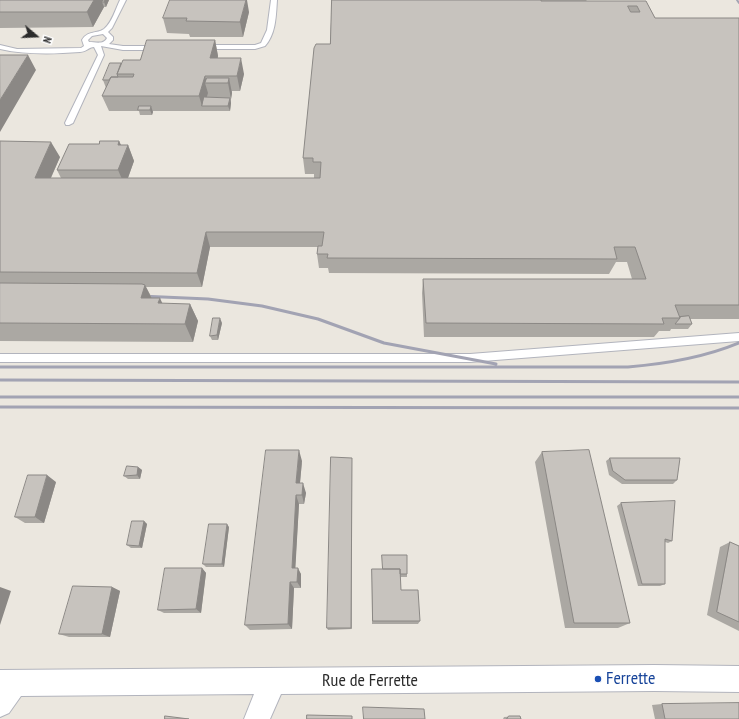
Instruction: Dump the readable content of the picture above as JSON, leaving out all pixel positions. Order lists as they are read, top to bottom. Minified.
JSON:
{"streets":{"street":["Rue de Ferrette"]},"places":["Ferrette"],"north":"right"}
